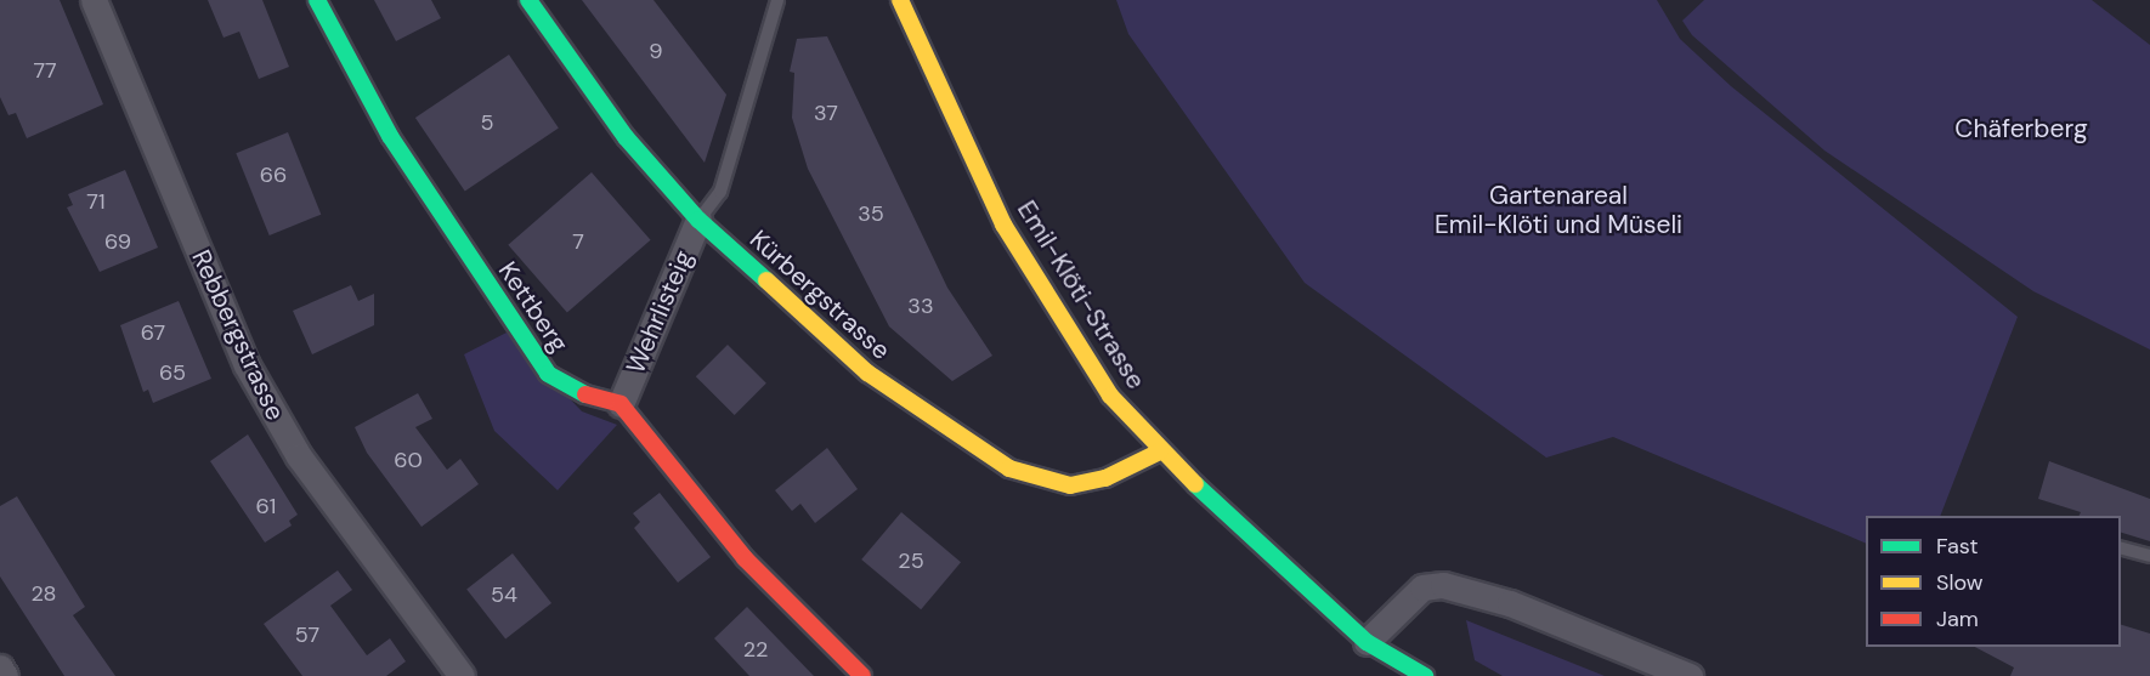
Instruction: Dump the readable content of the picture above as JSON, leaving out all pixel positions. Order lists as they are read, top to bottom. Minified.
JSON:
{"streets":{"street":["Kürbergstrasse","Emil-Klöti-Strasse","Kettberg","Wehrlisteig","Rebbergstrasse"]},"crossings":[["Kürbergstrasse","Emil-Klöti-Strasse"],["Kürbergstrasse","Wehrlisteig"],["Kettberg","Wehrlisteig"]],"parks":["Chäferberg","Gartenareal Emil-Klöti und Müseli"],"house_numbers":["9","77","37","5","66","71","35","69","7","33","67","65","60","61","25","28","54","57","22"],"legend":["Fast","Slow","Jam"]}
